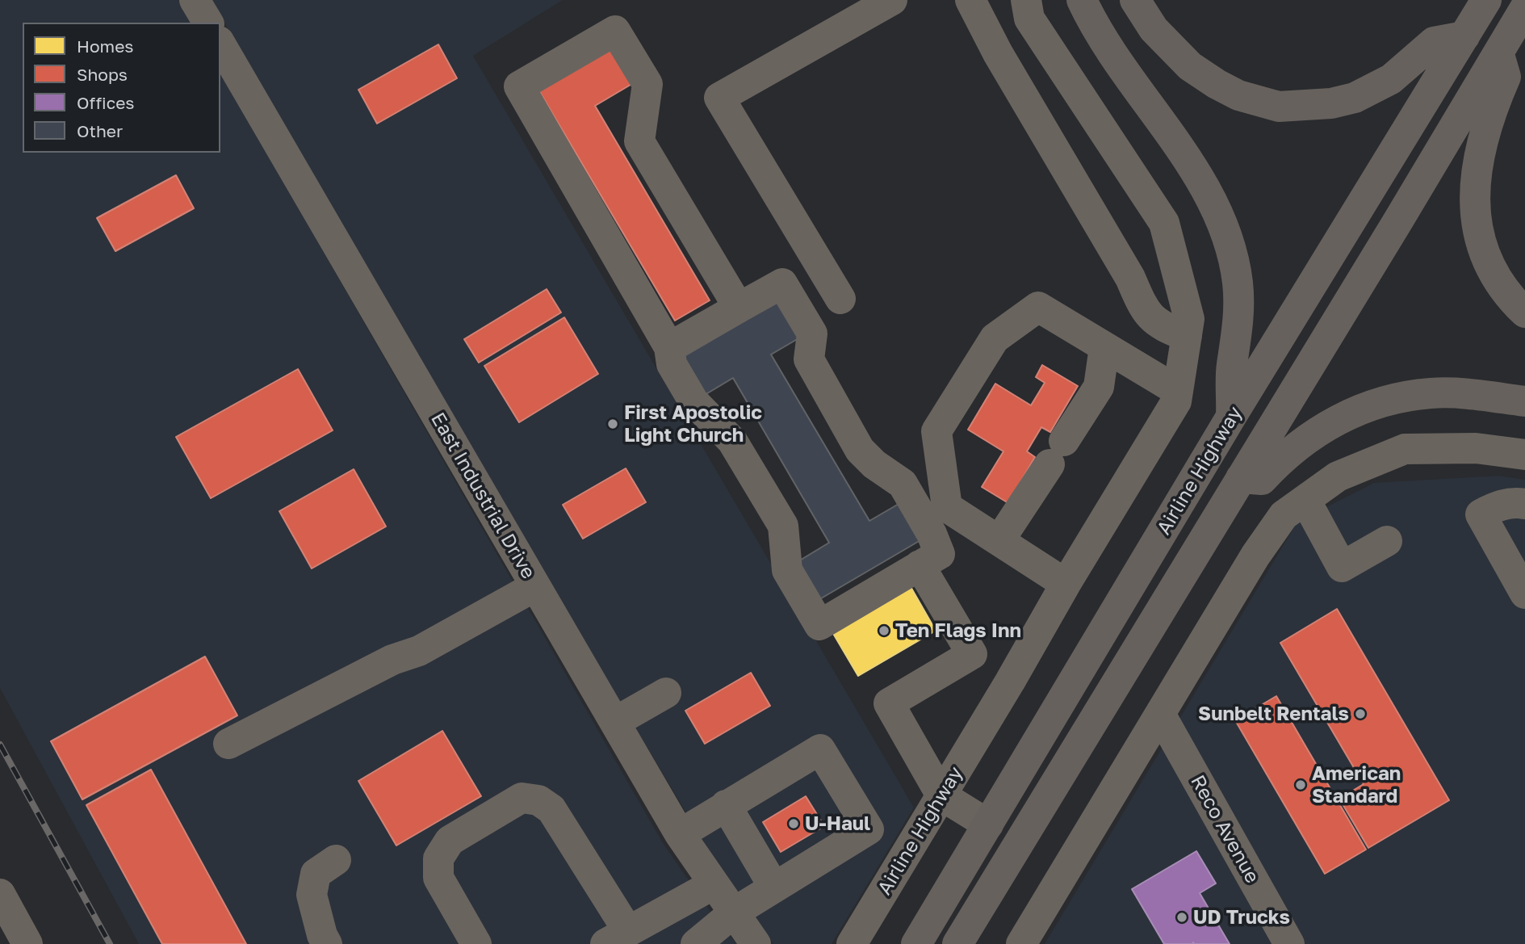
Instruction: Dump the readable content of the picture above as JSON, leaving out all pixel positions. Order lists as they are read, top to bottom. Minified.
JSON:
{"streets":{"highway":["Airline Highway"],"street":["East Industrial Drive","Reco Avenue"]},"places":["First Apostolic Light Church","Ten Flags Inn","Sunbelt Rentals","American Standard","U-Haul","UD Trucks"],"legend":["Homes","Shops","Offices","Other"]}
